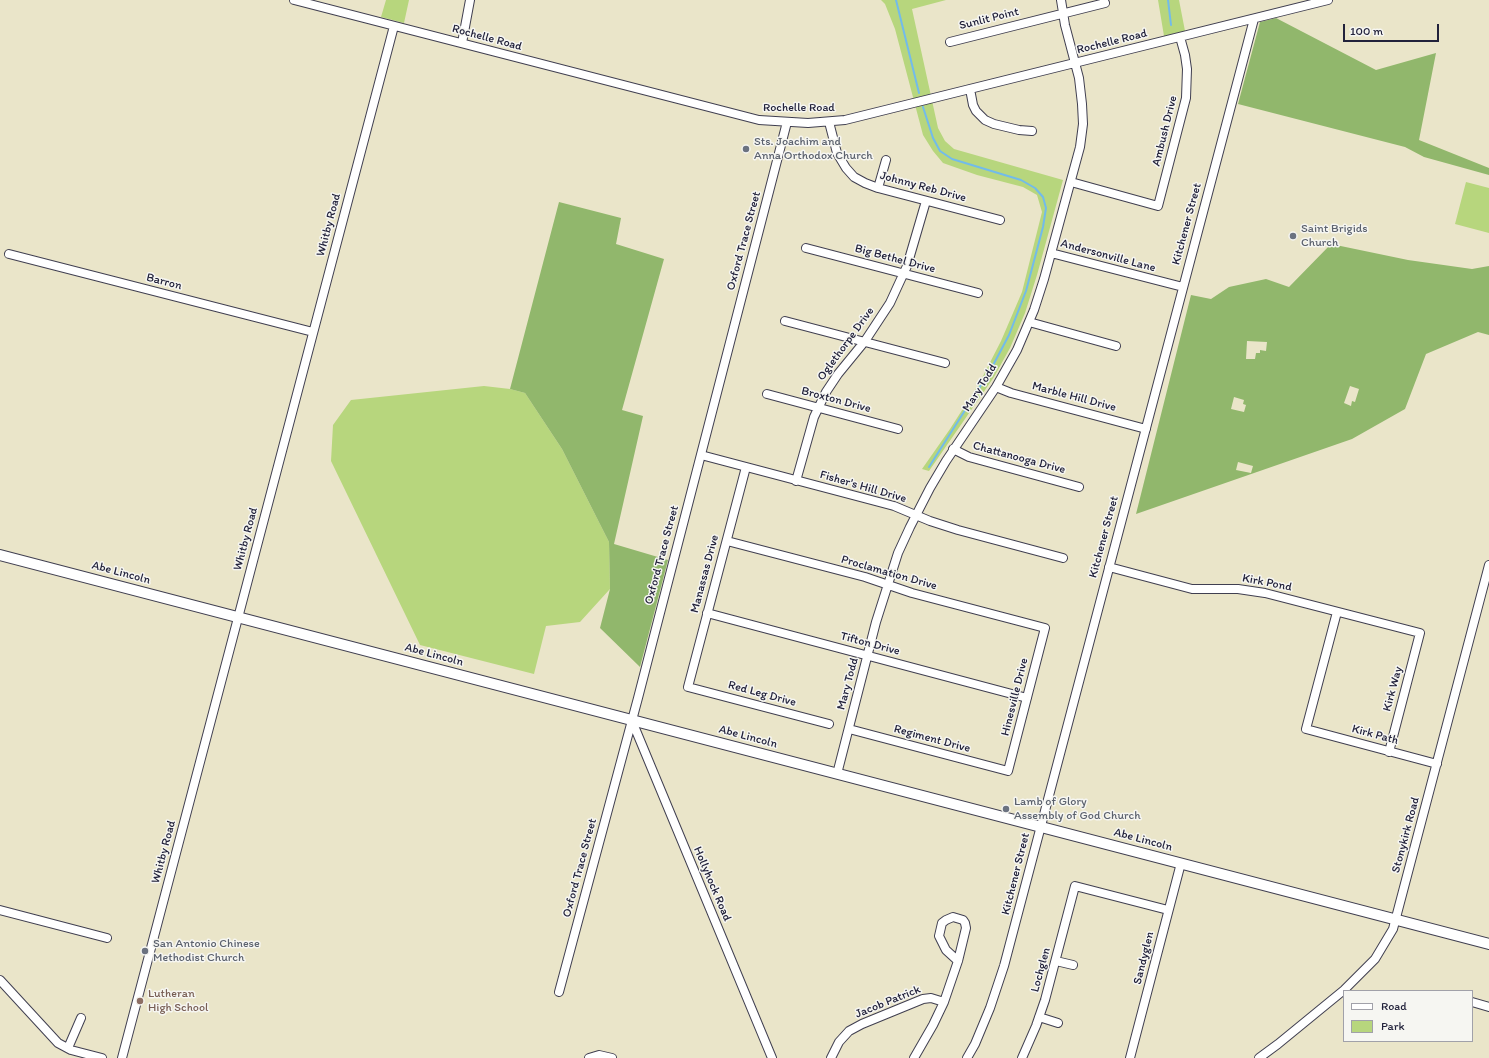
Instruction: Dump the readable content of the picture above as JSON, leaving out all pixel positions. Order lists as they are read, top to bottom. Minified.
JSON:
{"streets":{"street":["Sunlit Point","Rochelle Road","Ambush Drive","Johnny Reb Drive","Kitchener Street","Whitby Road","Oxford Trace Street","Andersonville Lane","Big Bethel Drive","Barron","Oglethorpe Drive","Mary Todd","Marble Hill Drive","Broxton Drive","Chattanooga Drive","Fisher's Hill Drive","Abe Lincoln","Proclamation Drive","Manassas Drive","Kirk Pond","Tifton Drive","Kirk Way","Red Leg Drive","Hinesville Drive","Kirk Path","Regiment Drive","Stonykirk Road","Hollyhock Road","Sandyglen","Lochglen","Jacob Patrick"]},"crossings":[["Sunlit Point","Mary Todd"],["Rochelle Road","Ambush Drive"],["Rochelle Road","Johnny Reb Drive"],["Rochelle Road","Kitchener Street"],["Rochelle Road","Whitby Road"],["Rochelle Road","Oxford Trace Street"],["Rochelle Road","Mary Todd"],["Ambush Drive","Mary Todd"],["Johnny Reb Drive","Oglethorpe Drive"],["Kitchener Street","Andersonville Lane"],["Kitchener Street","Marble Hill Drive"],["Kitchener Street","Abe Lincoln"],["Kitchener Street","Kirk Pond"],["Whitby Road","Barron"],["Whitby Road","Abe Lincoln"],["Oxford Trace Street","Fisher's Hill Drive"],["Oxford Trace Street","Abe Lincoln"],["Oxford Trace Street","Hollyhock Road"],["Andersonville Lane","Mary Todd"],["Big Bethel Drive","Oglethorpe Drive"],["Oglethorpe Drive","Broxton Drive"],["Oglethorpe Drive","Fisher's Hill Drive"],["Mary Todd","Marble Hill Drive"],["Mary Todd","Chattanooga Drive"],["Mary Todd","Fisher's Hill Drive"],["Mary Todd","Abe Lincoln"],["Mary Todd","Proclamation Drive"],["Mary Todd","Tifton Drive"],["Mary Todd","Regiment Drive"],["Fisher's Hill Drive","Manassas Drive"],["Abe Lincoln","Stonykirk Road"],["Abe Lincoln","Hollyhock Road"],["Abe Lincoln","Sandyglen"],["Proclamation Drive","Manassas Drive"],["Proclamation Drive","Hinesville Drive"],["Manassas Drive","Tifton Drive"],["Manassas Drive","Red Leg Drive"],["Kirk Pond","Kirk Way"],["Kirk Pond","Kirk Path"],["Tifton Drive","Hinesville Drive"],["Kirk Way","Kirk Path"],["Hinesville Drive","Regiment Drive"],["Kirk Path","Stonykirk Road"],["Sandyglen","Lochglen"]],"places":["Sts. Joachim and Anna Orthodox Church","Saint Brigids Church","Lamb of Glory Assembly of God Church","San Antonio Chinese Methodist Church","Lutheran High School"],"legend":["Road","Park"],"scale_bar":"100 m"}
